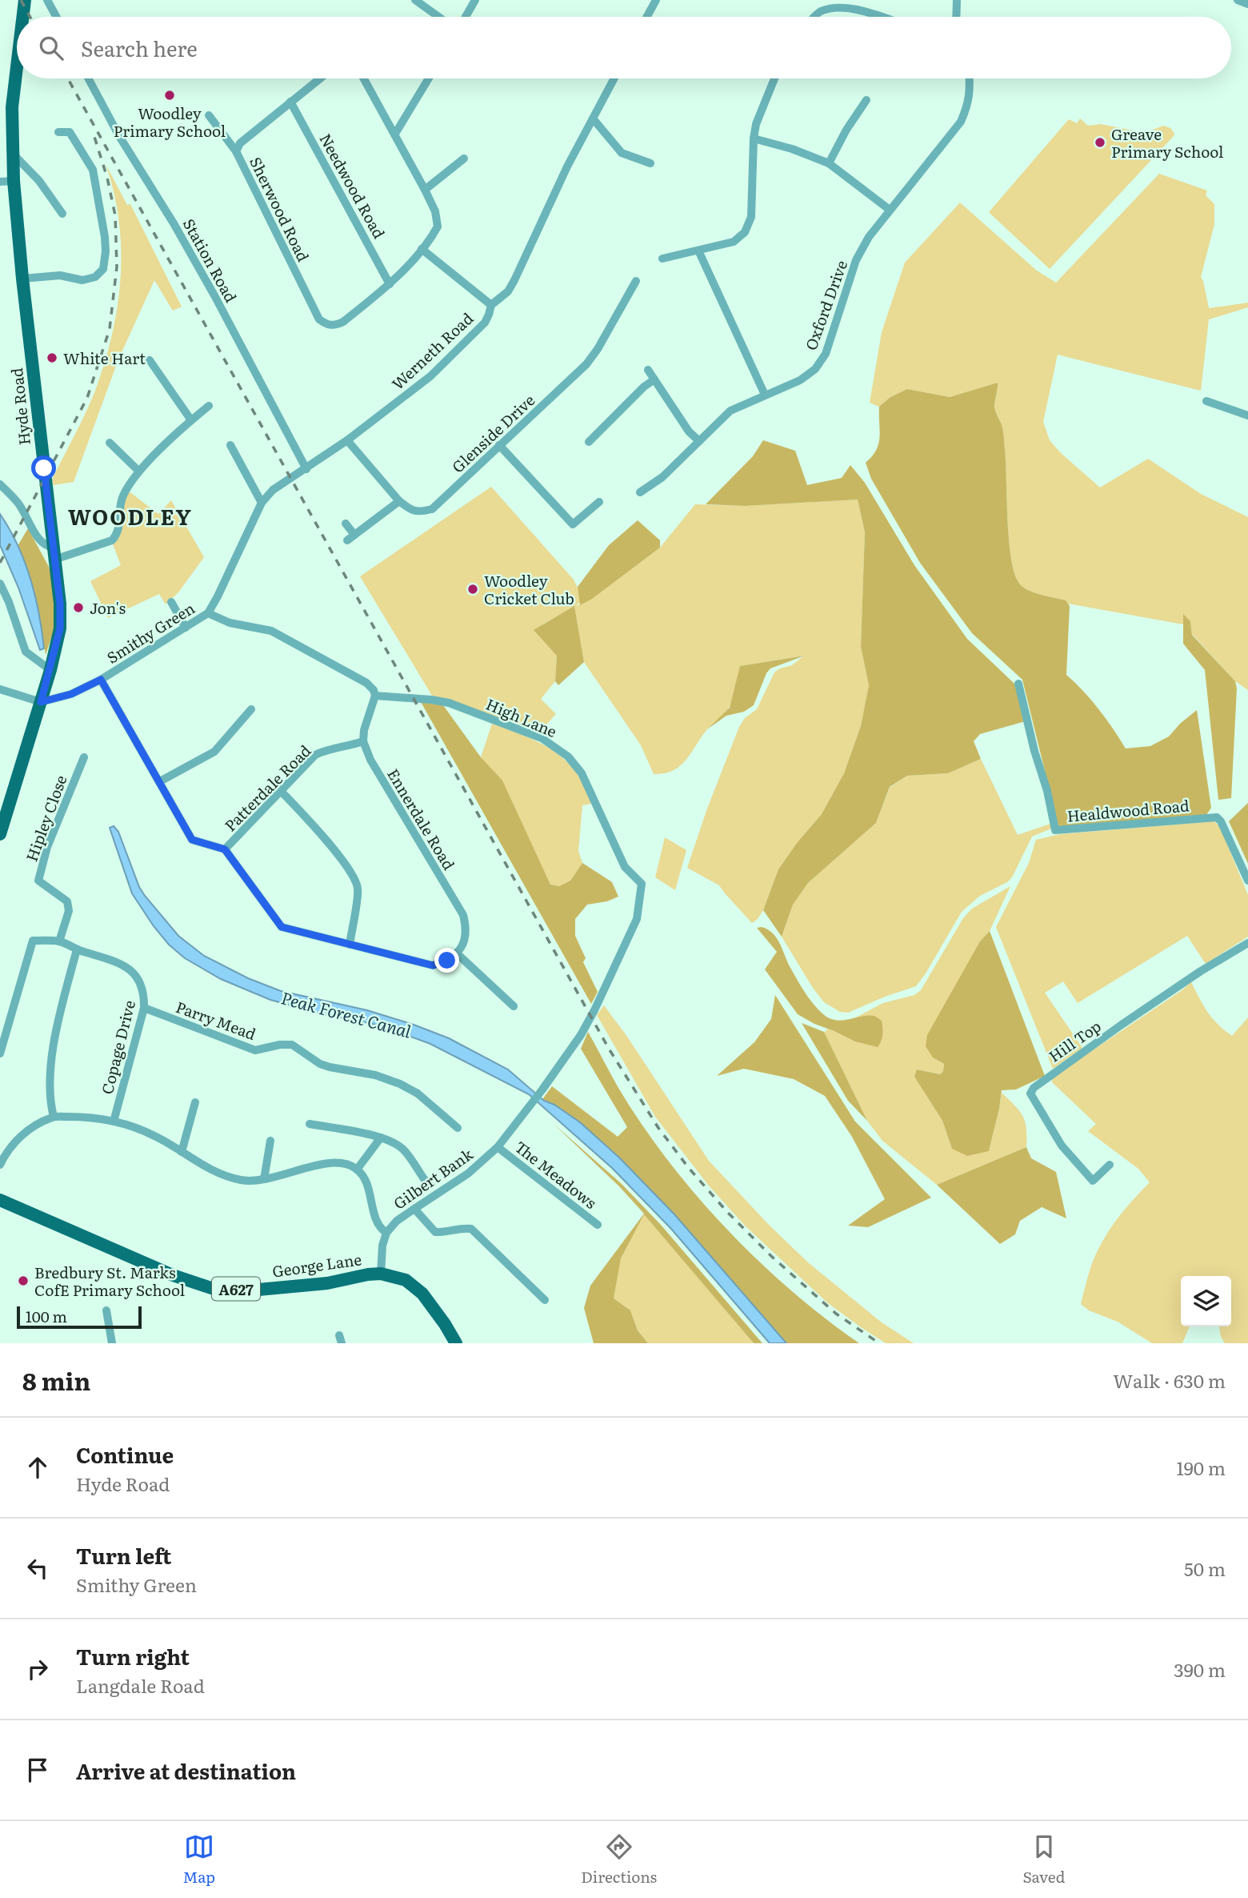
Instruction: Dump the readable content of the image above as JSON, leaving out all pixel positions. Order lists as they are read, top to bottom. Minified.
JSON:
{"streets":{"main road":["Hyde Road","George Lane","A627"],"street":["Needwood Road","Sherwood Road","Station Road","Oxford Drive","Werneth Road","Glenside Drive","Smithy Green","High Lane","Patterdale Road","Healdwood Road","Hipley Close","Ennerdale Road","Parry Mead","Hill Top","Copage Drive","The Meadows","Gilbert Bank"]},"crossings":[["Needwood Road","Sherwood Road"],["Station Road","Werneth Road"],["Werneth Road","Glenside Drive"],["Werneth Road","Smithy Green"],["Hyde Road","Smithy Green"],["High Lane","Gilbert Bank"],["Patterdale Road","Ennerdale Road"],["Hipley Close","Copage Drive"],["Parry Mead","Copage Drive"],["The Meadows","Gilbert Bank"]],"districts":["WOODLEY"],"water":["Peak Forest Canal"],"places":["Woodley Primary School","Greave Primary School","White Hart","Woodley Cricket Club","Jon's","Bredbury St. Marks CofE Primary School"],"scale_bar":"100 m","page":{"search":"Search here","scale":"100 m","heading":["8 min","Walk · 630 m"],"list":[["Continue","Hyde Road","190 m"],["Turn left","Smithy Green","50 m"],["Turn right","Langdale Road","390 m"],"Arrive at destination"],"nav":["Map","Directions","Saved"]}}
